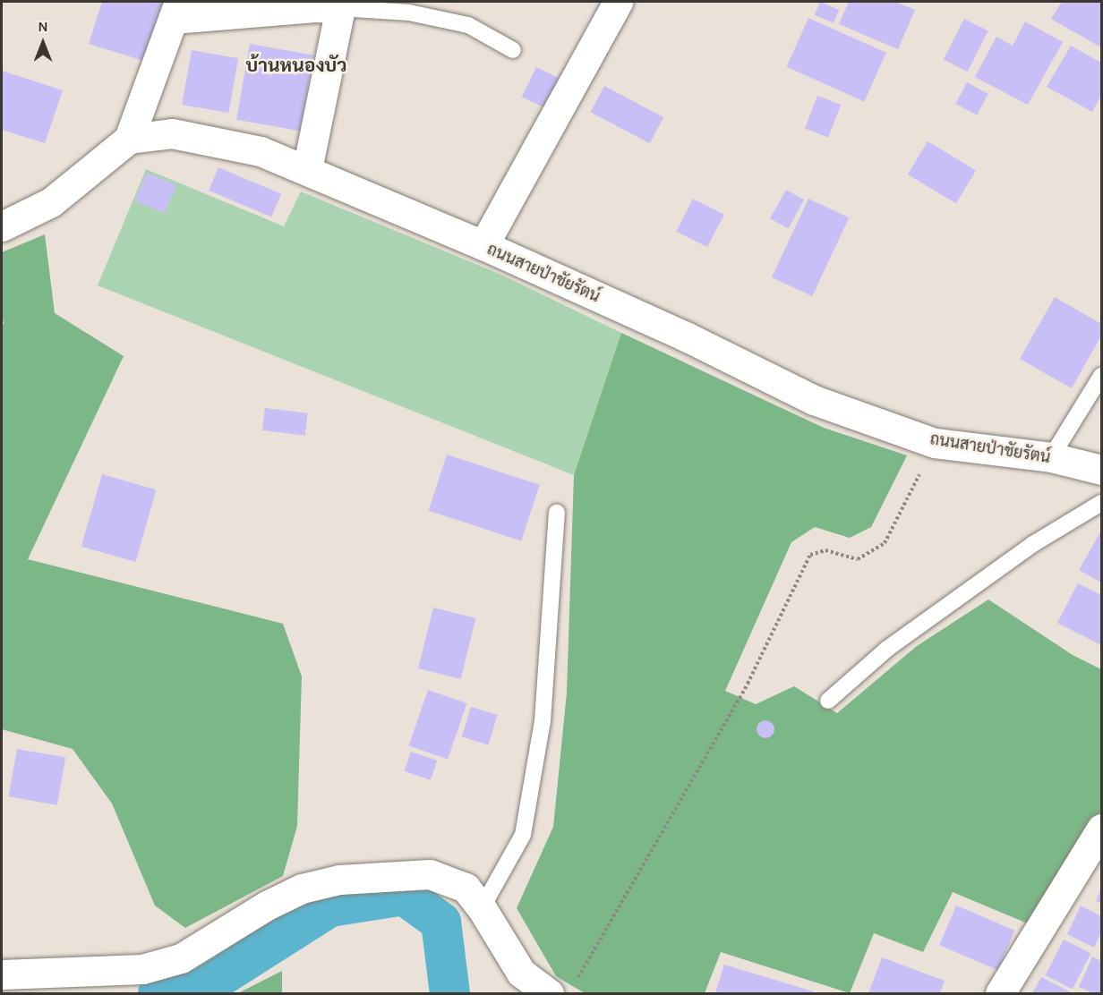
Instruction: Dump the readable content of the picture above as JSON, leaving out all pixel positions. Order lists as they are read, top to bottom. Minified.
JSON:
{"streets":{"street":["ถนนสายป่าชัยรัตน์"]},"districts":["บ้านหนองบัว"],"north":"top"}
